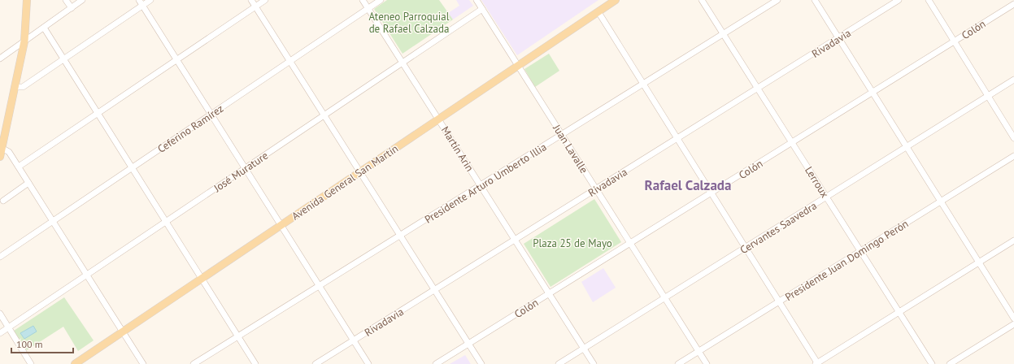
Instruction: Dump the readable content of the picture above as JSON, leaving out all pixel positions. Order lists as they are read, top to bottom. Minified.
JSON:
{"streets":{"main road":["Avenida General San Martín"],"street":["Colón","Rivadavia","Ceferino Ramírez","Martín Arin","Juan Lavalle","José Murature","Lerroux","Presidente Arturo Umberto Illia","Cervantes Saavedra","Presidente Juan Domingo Perón"]},"crossings":[["Colón","Martín Arin"],["Colón","Juan Lavalle"],["Colón","Lerroux"],["Rivadavia","Martín Arin"],["Rivadavia","Juan Lavalle"],["Rivadavia","Lerroux"],["Ceferino Ramírez","Martín Arin"],["Martín Arin","José Murature"],["Martín Arin","Avenida General San Martín"],["Martín Arin","Presidente Arturo Umberto Illia"],["Martín Arin","Cervantes Saavedra"],["Juan Lavalle","José Murature"],["Juan Lavalle","Avenida General San Martín"],["Juan Lavalle","Presidente Arturo Umberto Illia"],["Juan Lavalle","Cervantes Saavedra"],["Juan Lavalle","Presidente Juan Domingo Perón"],["Lerroux","Presidente Arturo Umberto Illia"],["Lerroux","Cervantes Saavedra"],["Lerroux","Presidente Juan Domingo Perón"]],"districts":["Rafael Calzada"],"parks":["Ateneo Parroquial de Rafael Calzada","Plaza 25 de Mayo"],"scale_bar":"100 m"}
